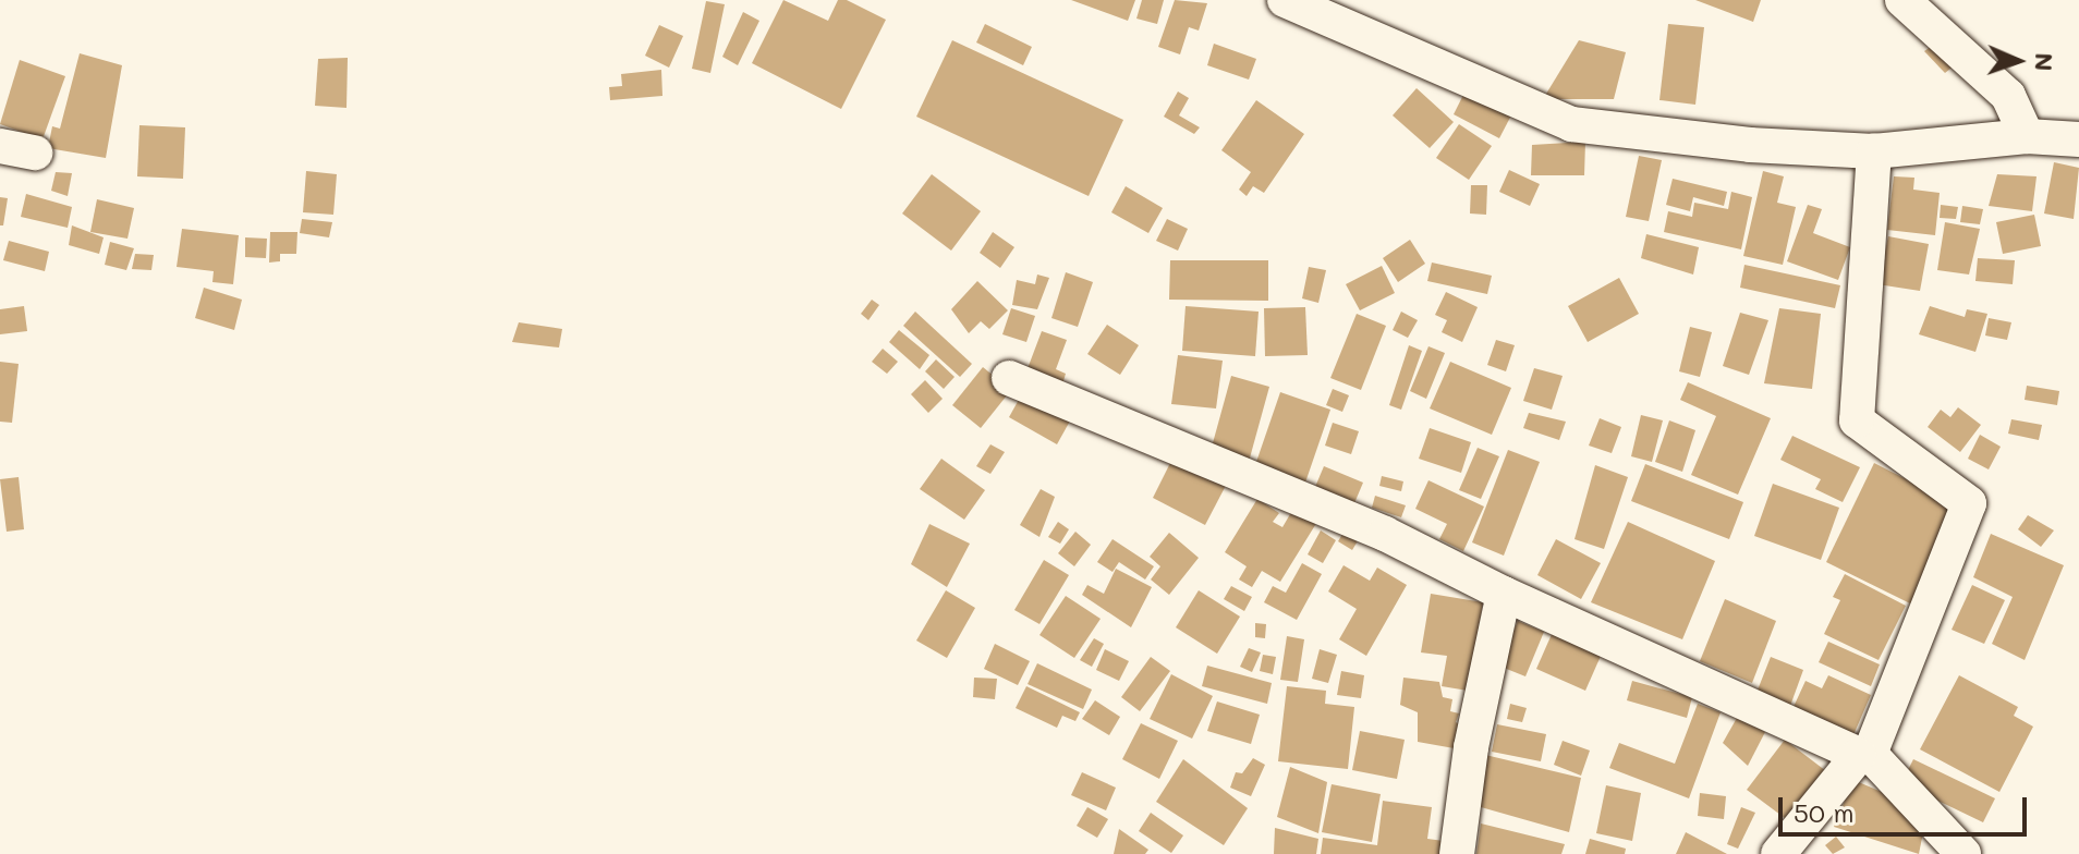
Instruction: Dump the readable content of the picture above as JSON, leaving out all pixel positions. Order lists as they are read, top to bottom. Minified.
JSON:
{"scale_bar":"50 m","north":"right"}
